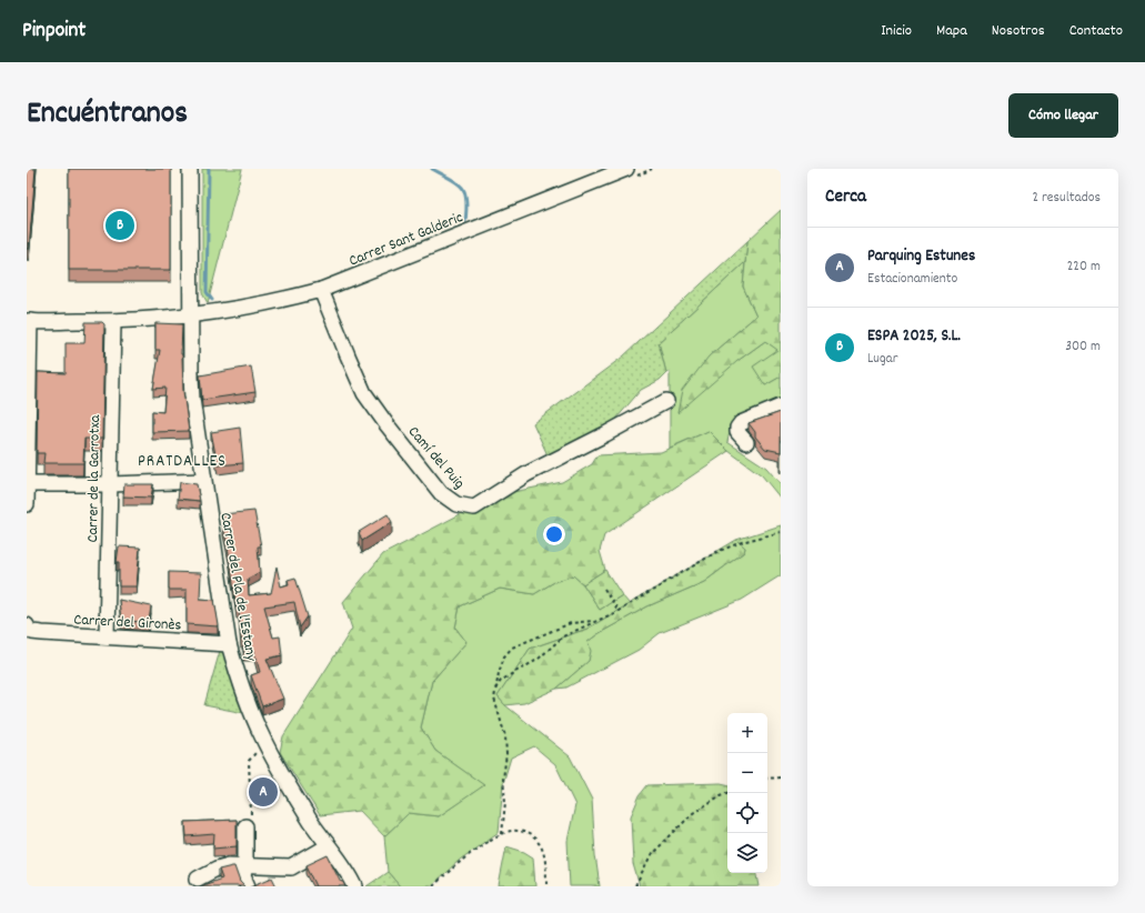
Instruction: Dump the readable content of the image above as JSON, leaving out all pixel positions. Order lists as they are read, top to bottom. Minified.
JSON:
{"streets":{"street":["Carrer Sant Galderic","Camí del Puig","Carrer de la Garrotxa","Carrer del Pla de l'Estany","Carrer del Gironès"]},"crossings":[["Carrer Sant Galderic","Camí del Puig"],["Carrer Sant Galderic","Carrer de la Garrotxa"],["Carrer Sant Galderic","Carrer del Pla de l'Estany"],["Carrer de la Garrotxa","Carrer del Gironès"],["Carrer del Pla de l'Estany","Carrer del Gironès"]],"districts":["PRATDALLES"],"page":{"header":"Pinpoint","nav":["Inicio","Mapa","Nosotros","Contacto"],"title":"Encuéntranos","buttons":"Cómo llegar","heading":["Cerca","2 resultados"],"pins":["B","A"],"list":[{"mark":"A","name":"Parquing Estunes","note":"Estacionamiento","value":"220 m"},{"mark":"B","name":"ESPA 2025, S.L.","note":"Lugar","value":"300 m"}],"map_buttons":["+","−"]}}
